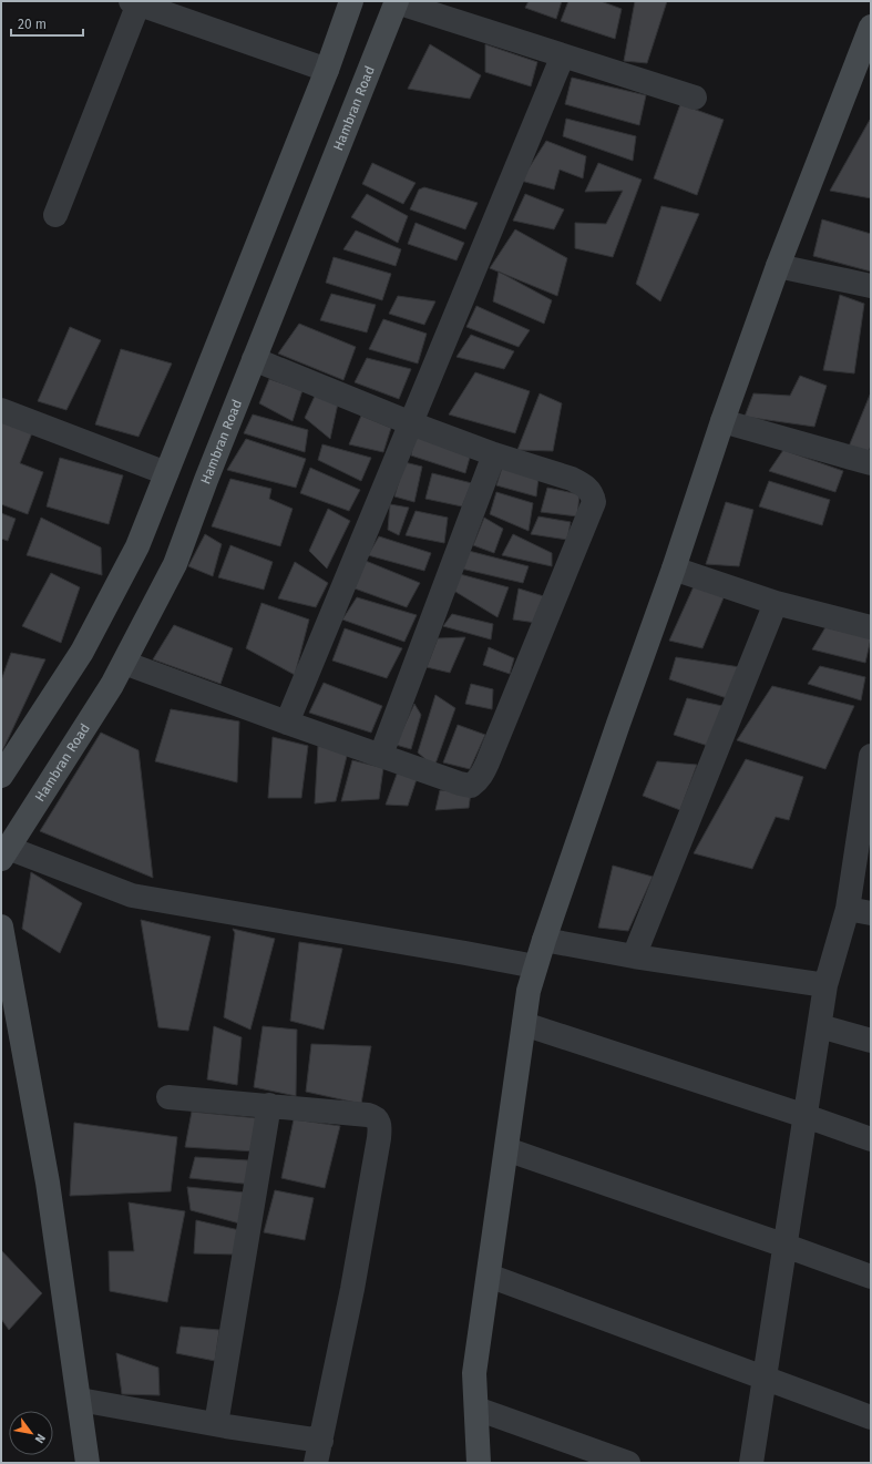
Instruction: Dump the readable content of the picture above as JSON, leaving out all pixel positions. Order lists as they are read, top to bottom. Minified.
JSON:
{"streets":{"street":["Hambran Road"]},"scale_bar":"20 m","north":"bottom right"}
